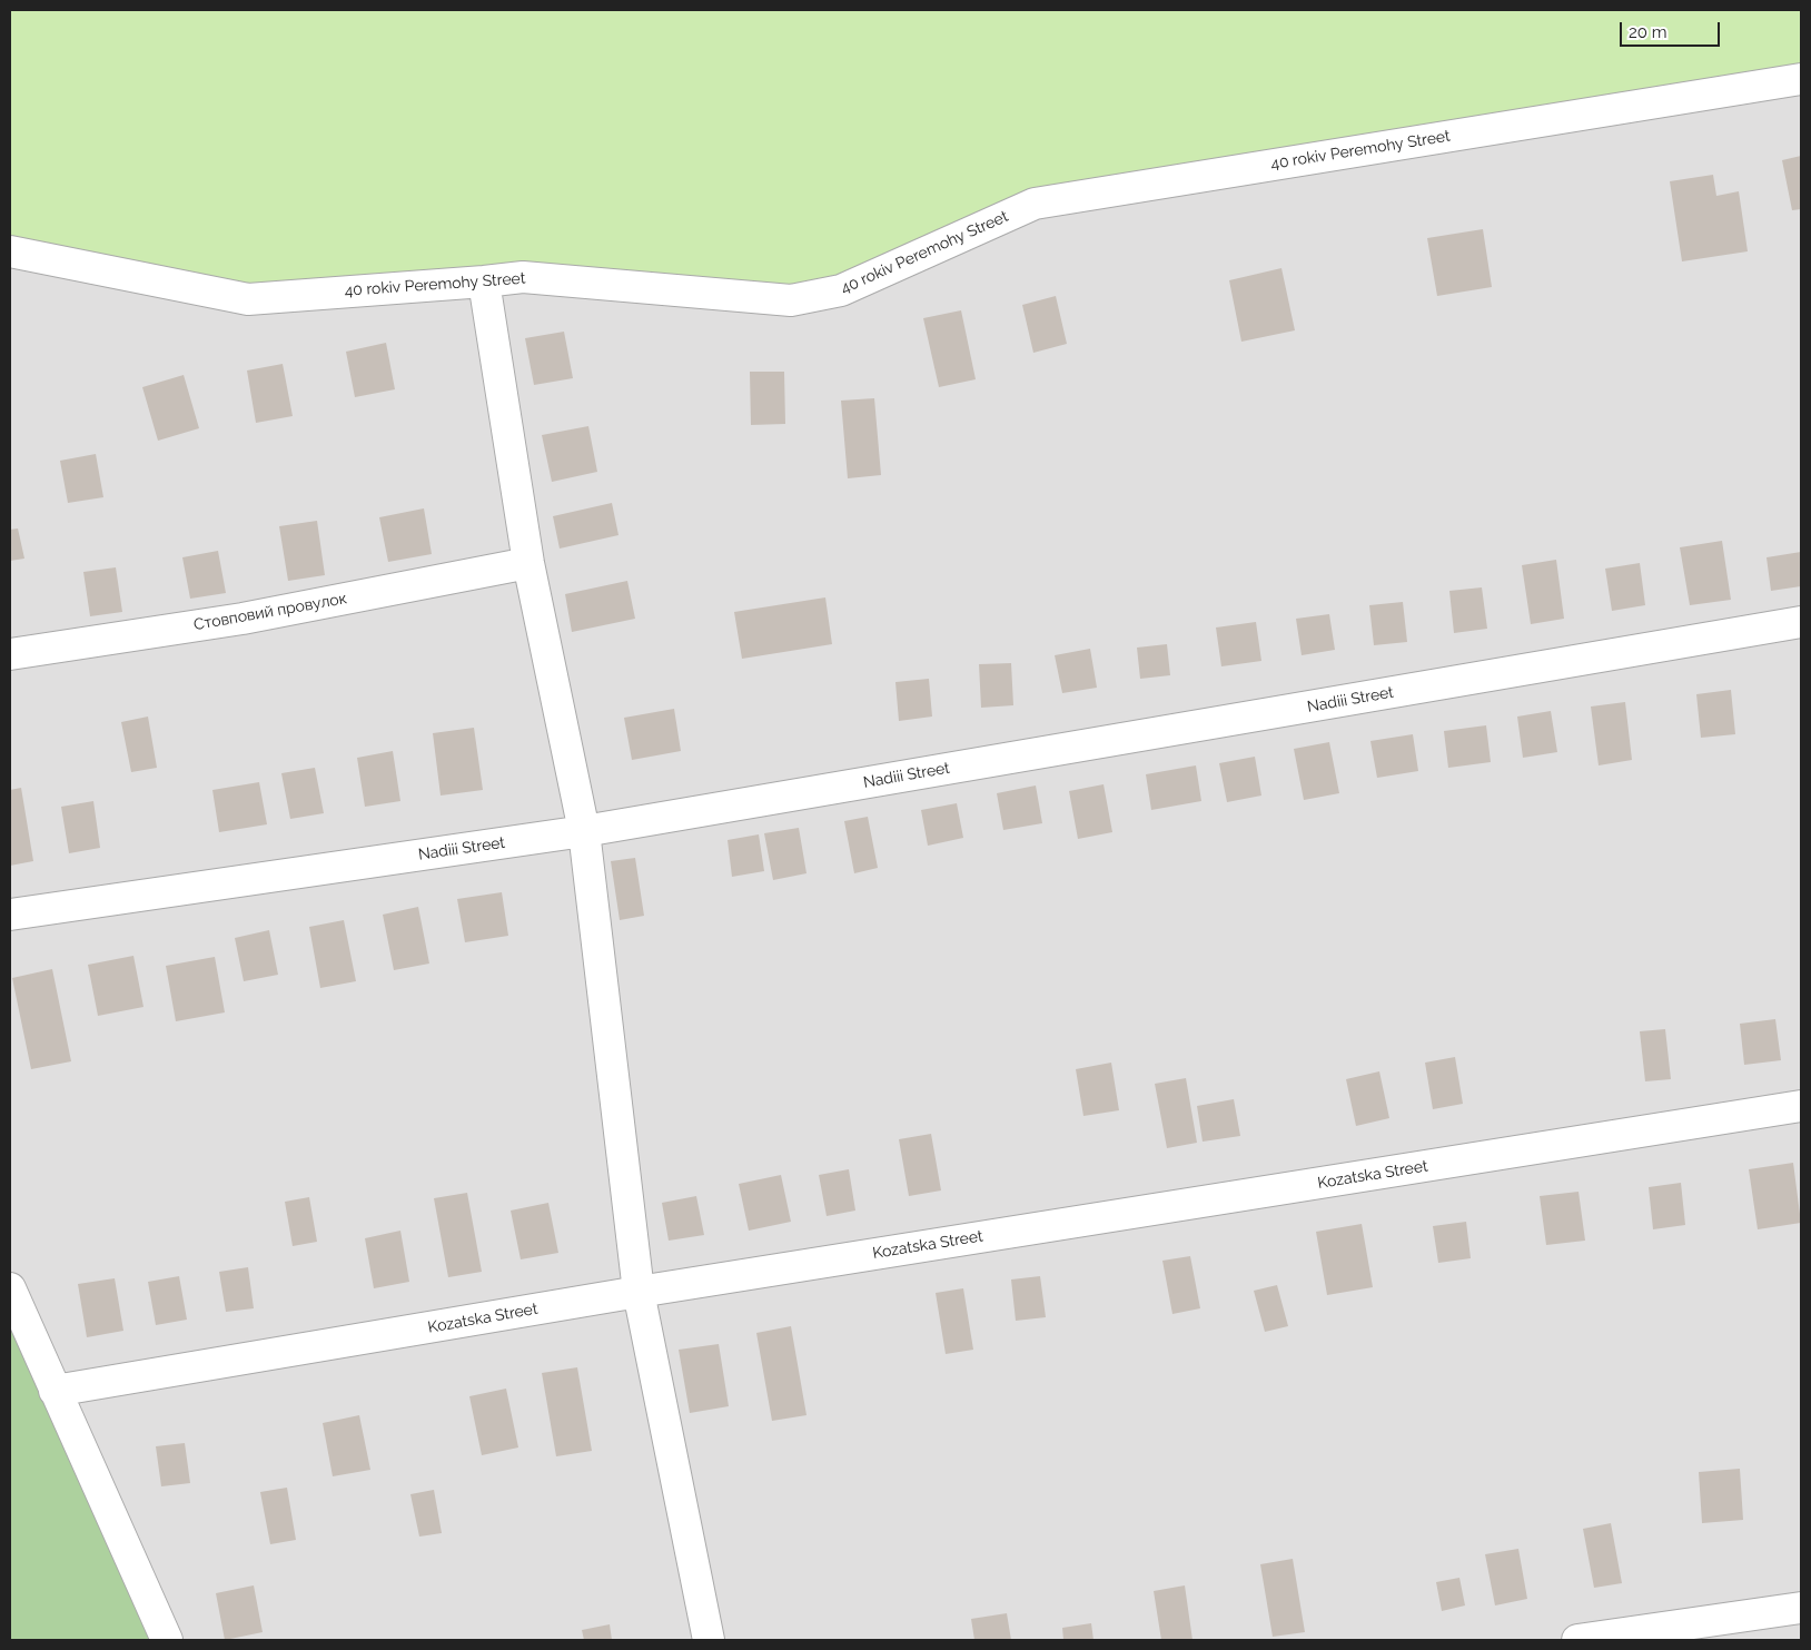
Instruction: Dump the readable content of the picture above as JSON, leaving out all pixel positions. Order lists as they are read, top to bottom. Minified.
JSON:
{"streets":{"street":["40 rokiv Peremohy Street","Стовповий провулок","Nadiii Street","Kozatska Street"]},"scale_bar":"20 m"}
